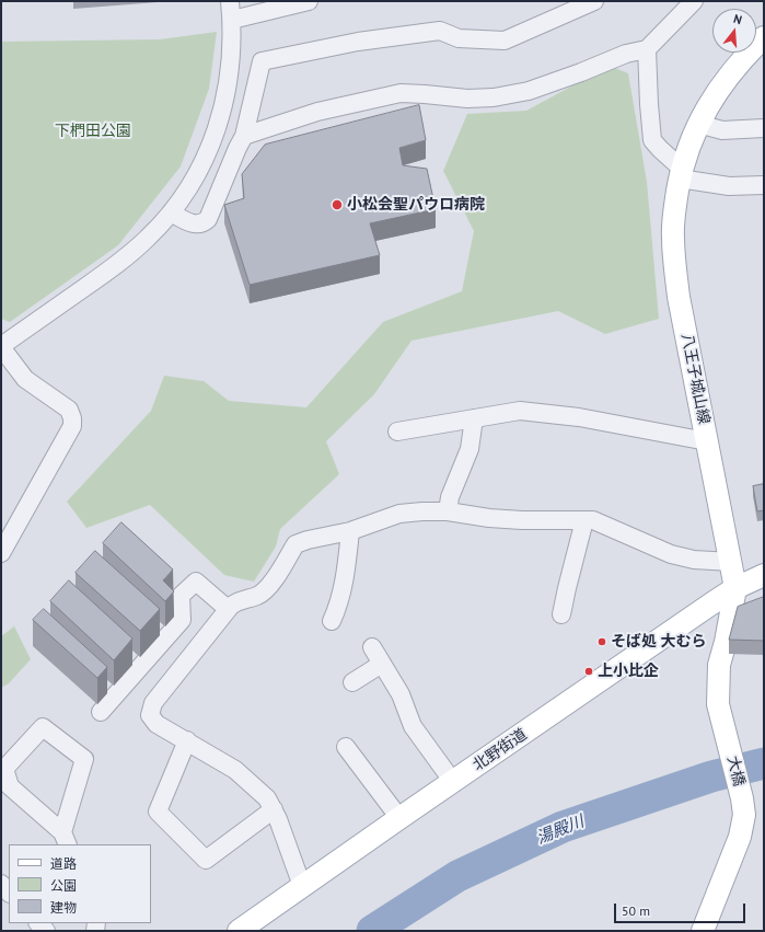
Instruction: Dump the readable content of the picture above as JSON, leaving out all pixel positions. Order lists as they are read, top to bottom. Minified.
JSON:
{"streets":{"main road":["八王子城山線","北野街道","大橋"]},"crossings":[["八王子城山線","北野街道"],["八王子城山線","大橋"]],"water":["湯殿川"],"parks":["下椚田公園"],"places":["小松会聖パウロ病院","そば処 大むら","上小比企"],"legend":["道路","公園","建物"],"scale_bar":"50 m","north":"top"}
